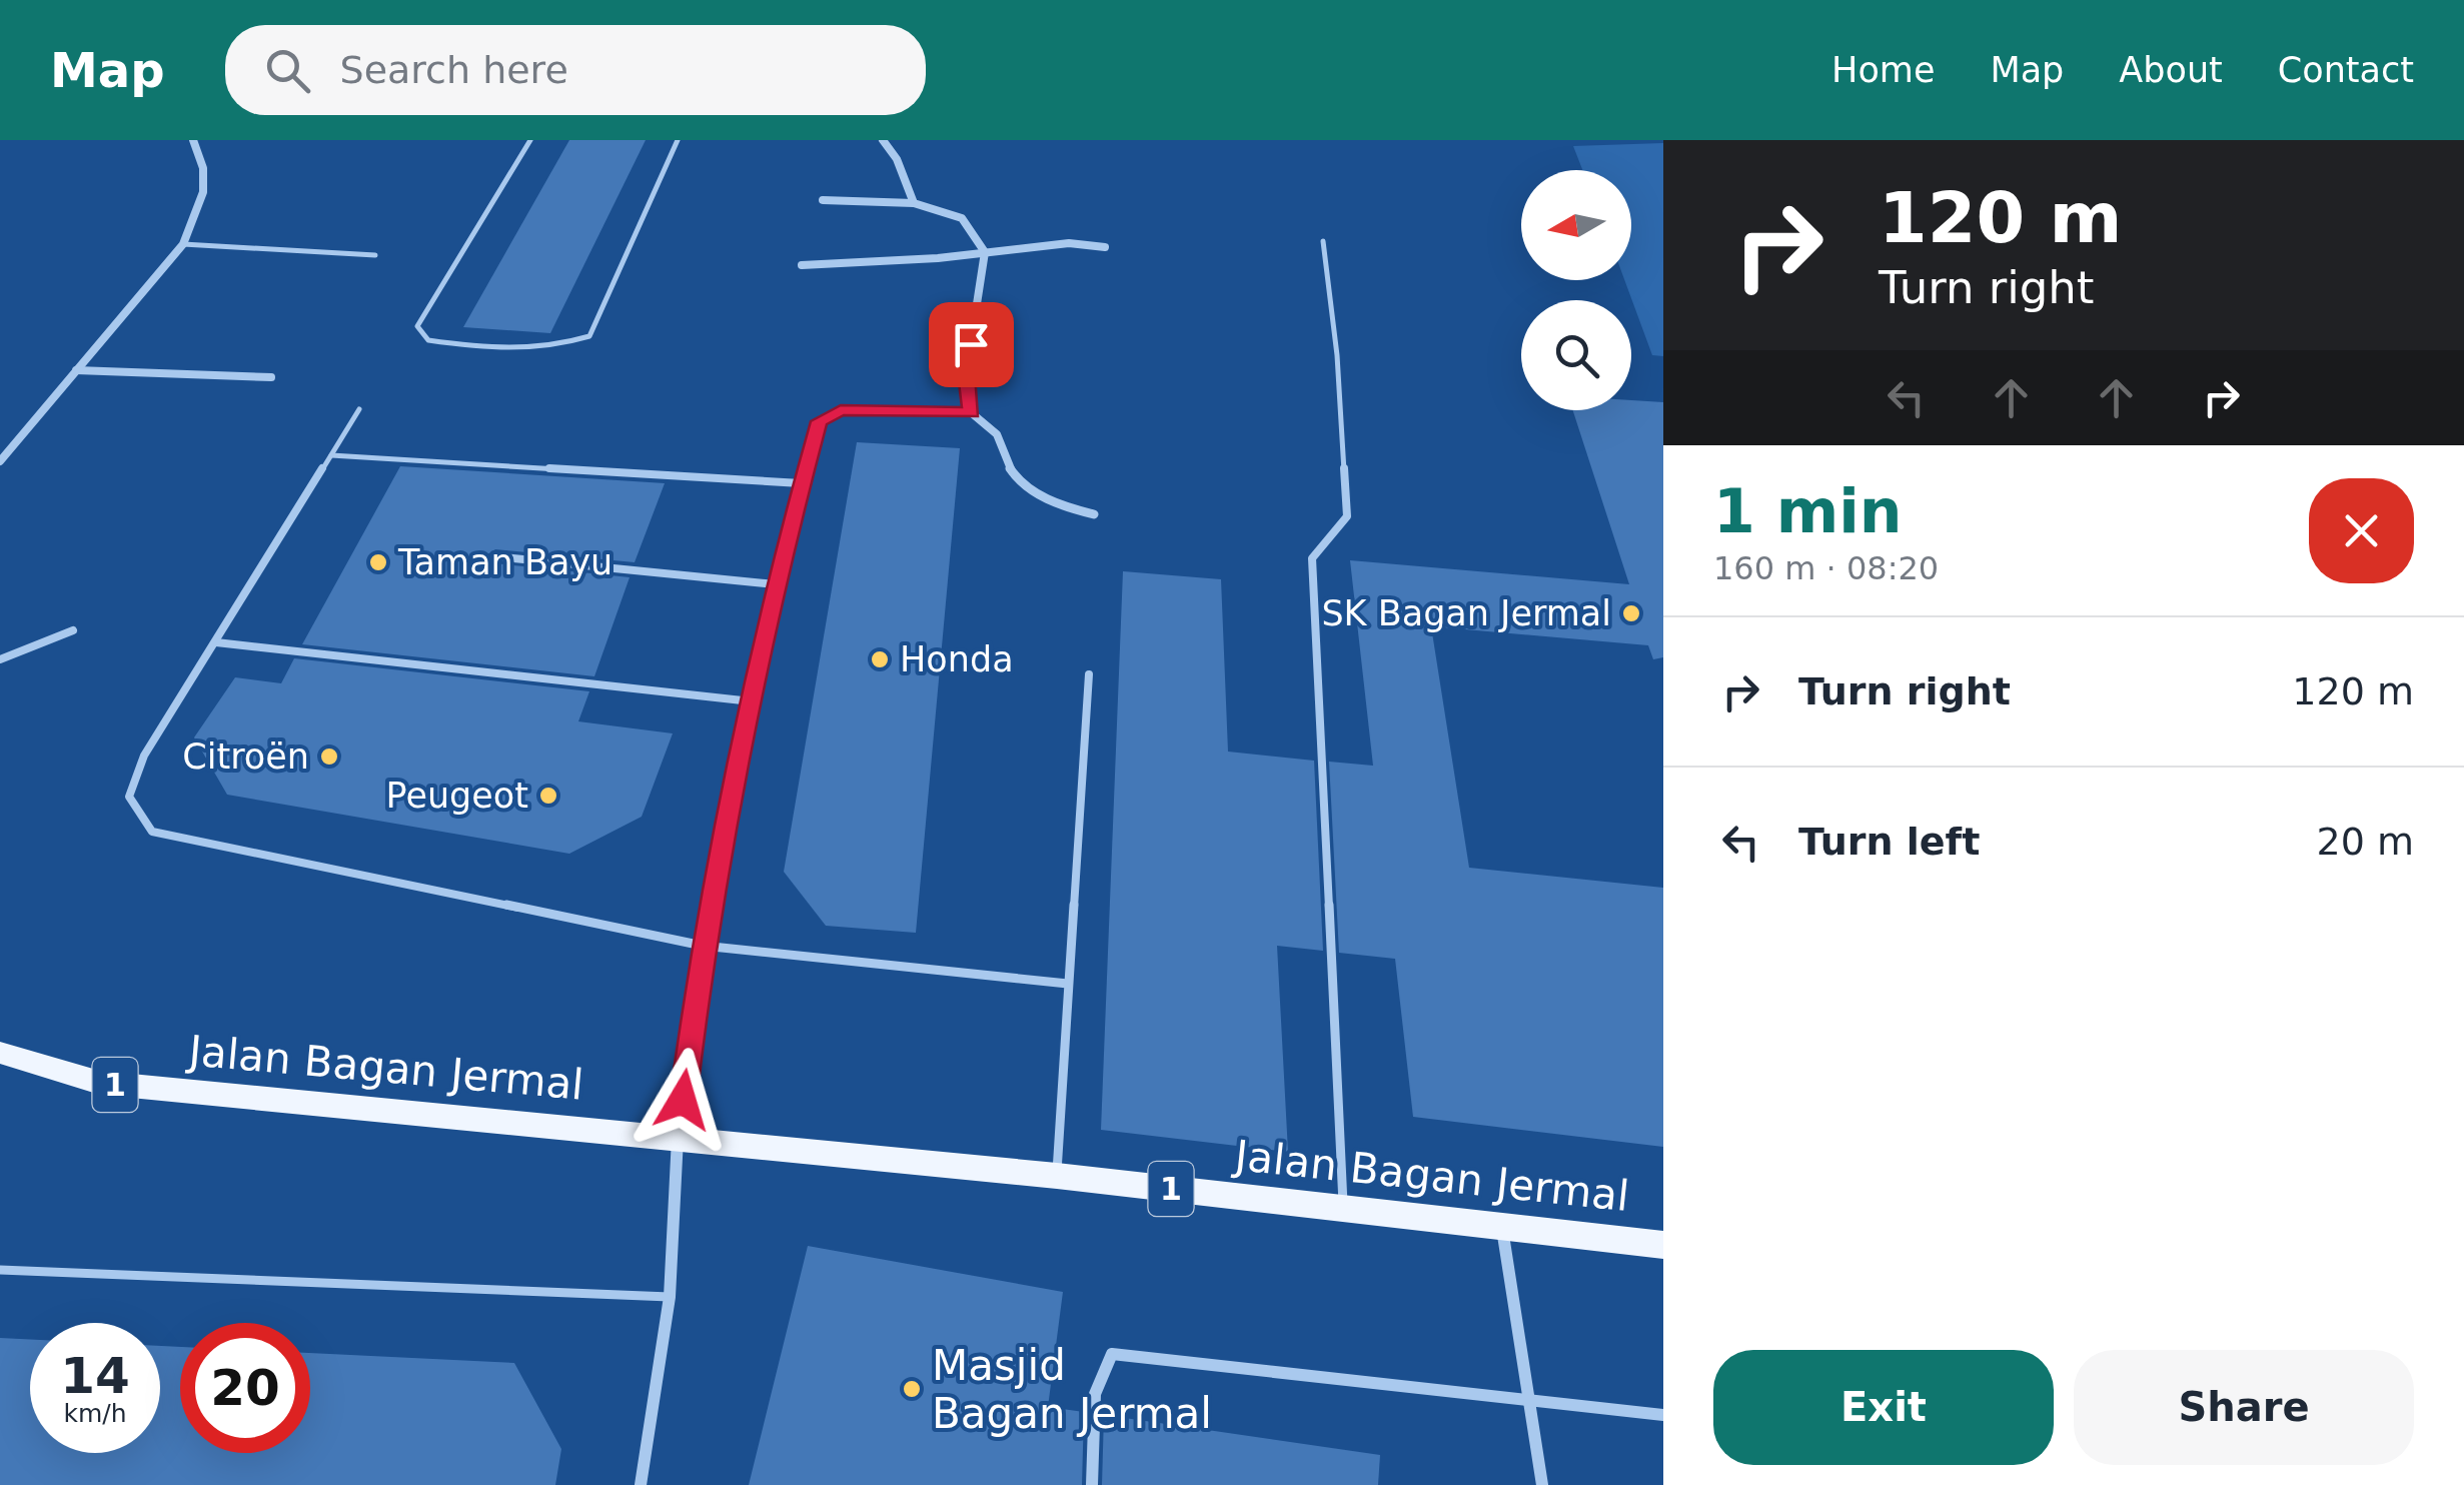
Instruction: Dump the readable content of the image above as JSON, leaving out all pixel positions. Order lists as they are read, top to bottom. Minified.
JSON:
{"streets":{"main road":["Jalan Bagan Jermal","1"]},"places":["Taman Bayu","SK Bagan Jermal","Honda","Citroën","Peugeot","Masjid Bagan Jermal"],"north":"left","page":{"header":"Map","search":"Search here","nav":["Home","Map","About","Contact"],"turn":["120 m","Turn right"],"heading":["1 min","160 m · 08:20"],"list":[{"name":"Turn right","value":"120 m"},{"name":"Turn left","value":"20 m"}],"speed":"14 km/h","limit":"20","buttons":["Exit","Share"]}}
